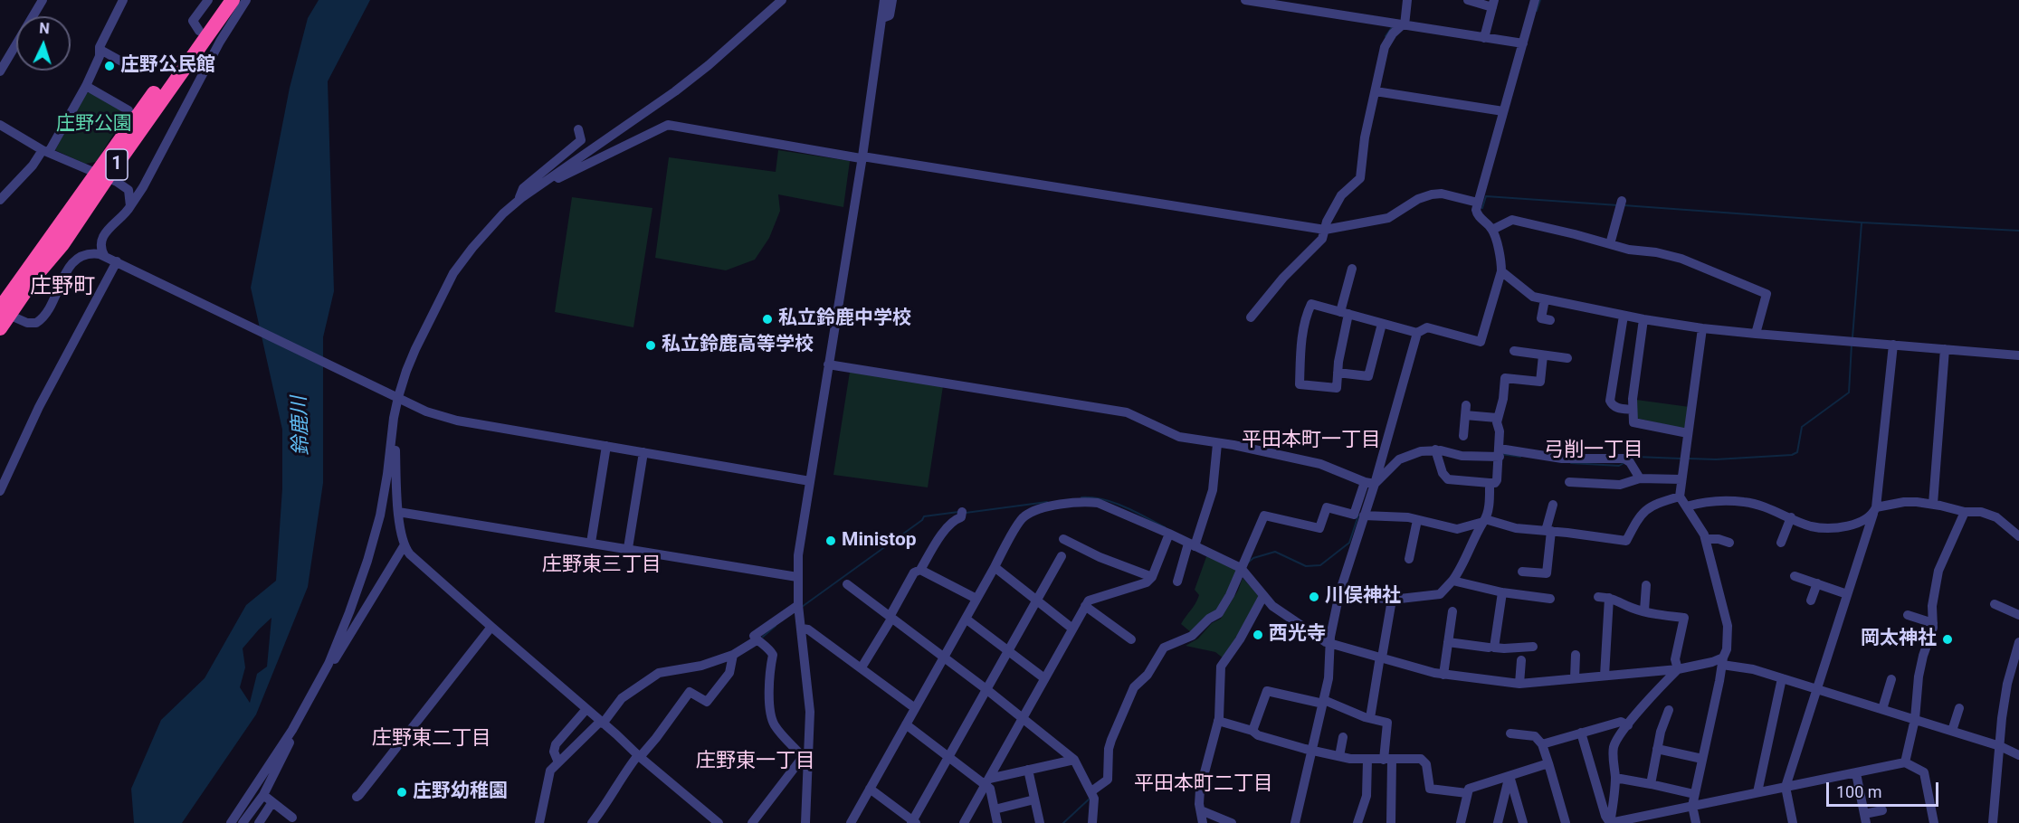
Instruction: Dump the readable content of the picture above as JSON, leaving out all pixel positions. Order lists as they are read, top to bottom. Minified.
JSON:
{"streets":{"highway":["1"]},"districts":["庄野町","平田本町一丁目","弓削一丁目","庄野東三丁目","庄野東二丁目","庄野東一丁目","平田本町二丁目"],"water":["鈴鹿川"],"parks":["庄野公園"],"places":["庄野公民館","私立鈴鹿中学校","私立鈴鹿高等学校","Ministop","川俣神社","西光寺","岡太神社","庄野幼稚園"],"scale_bar":"100 m","north":"top"}
